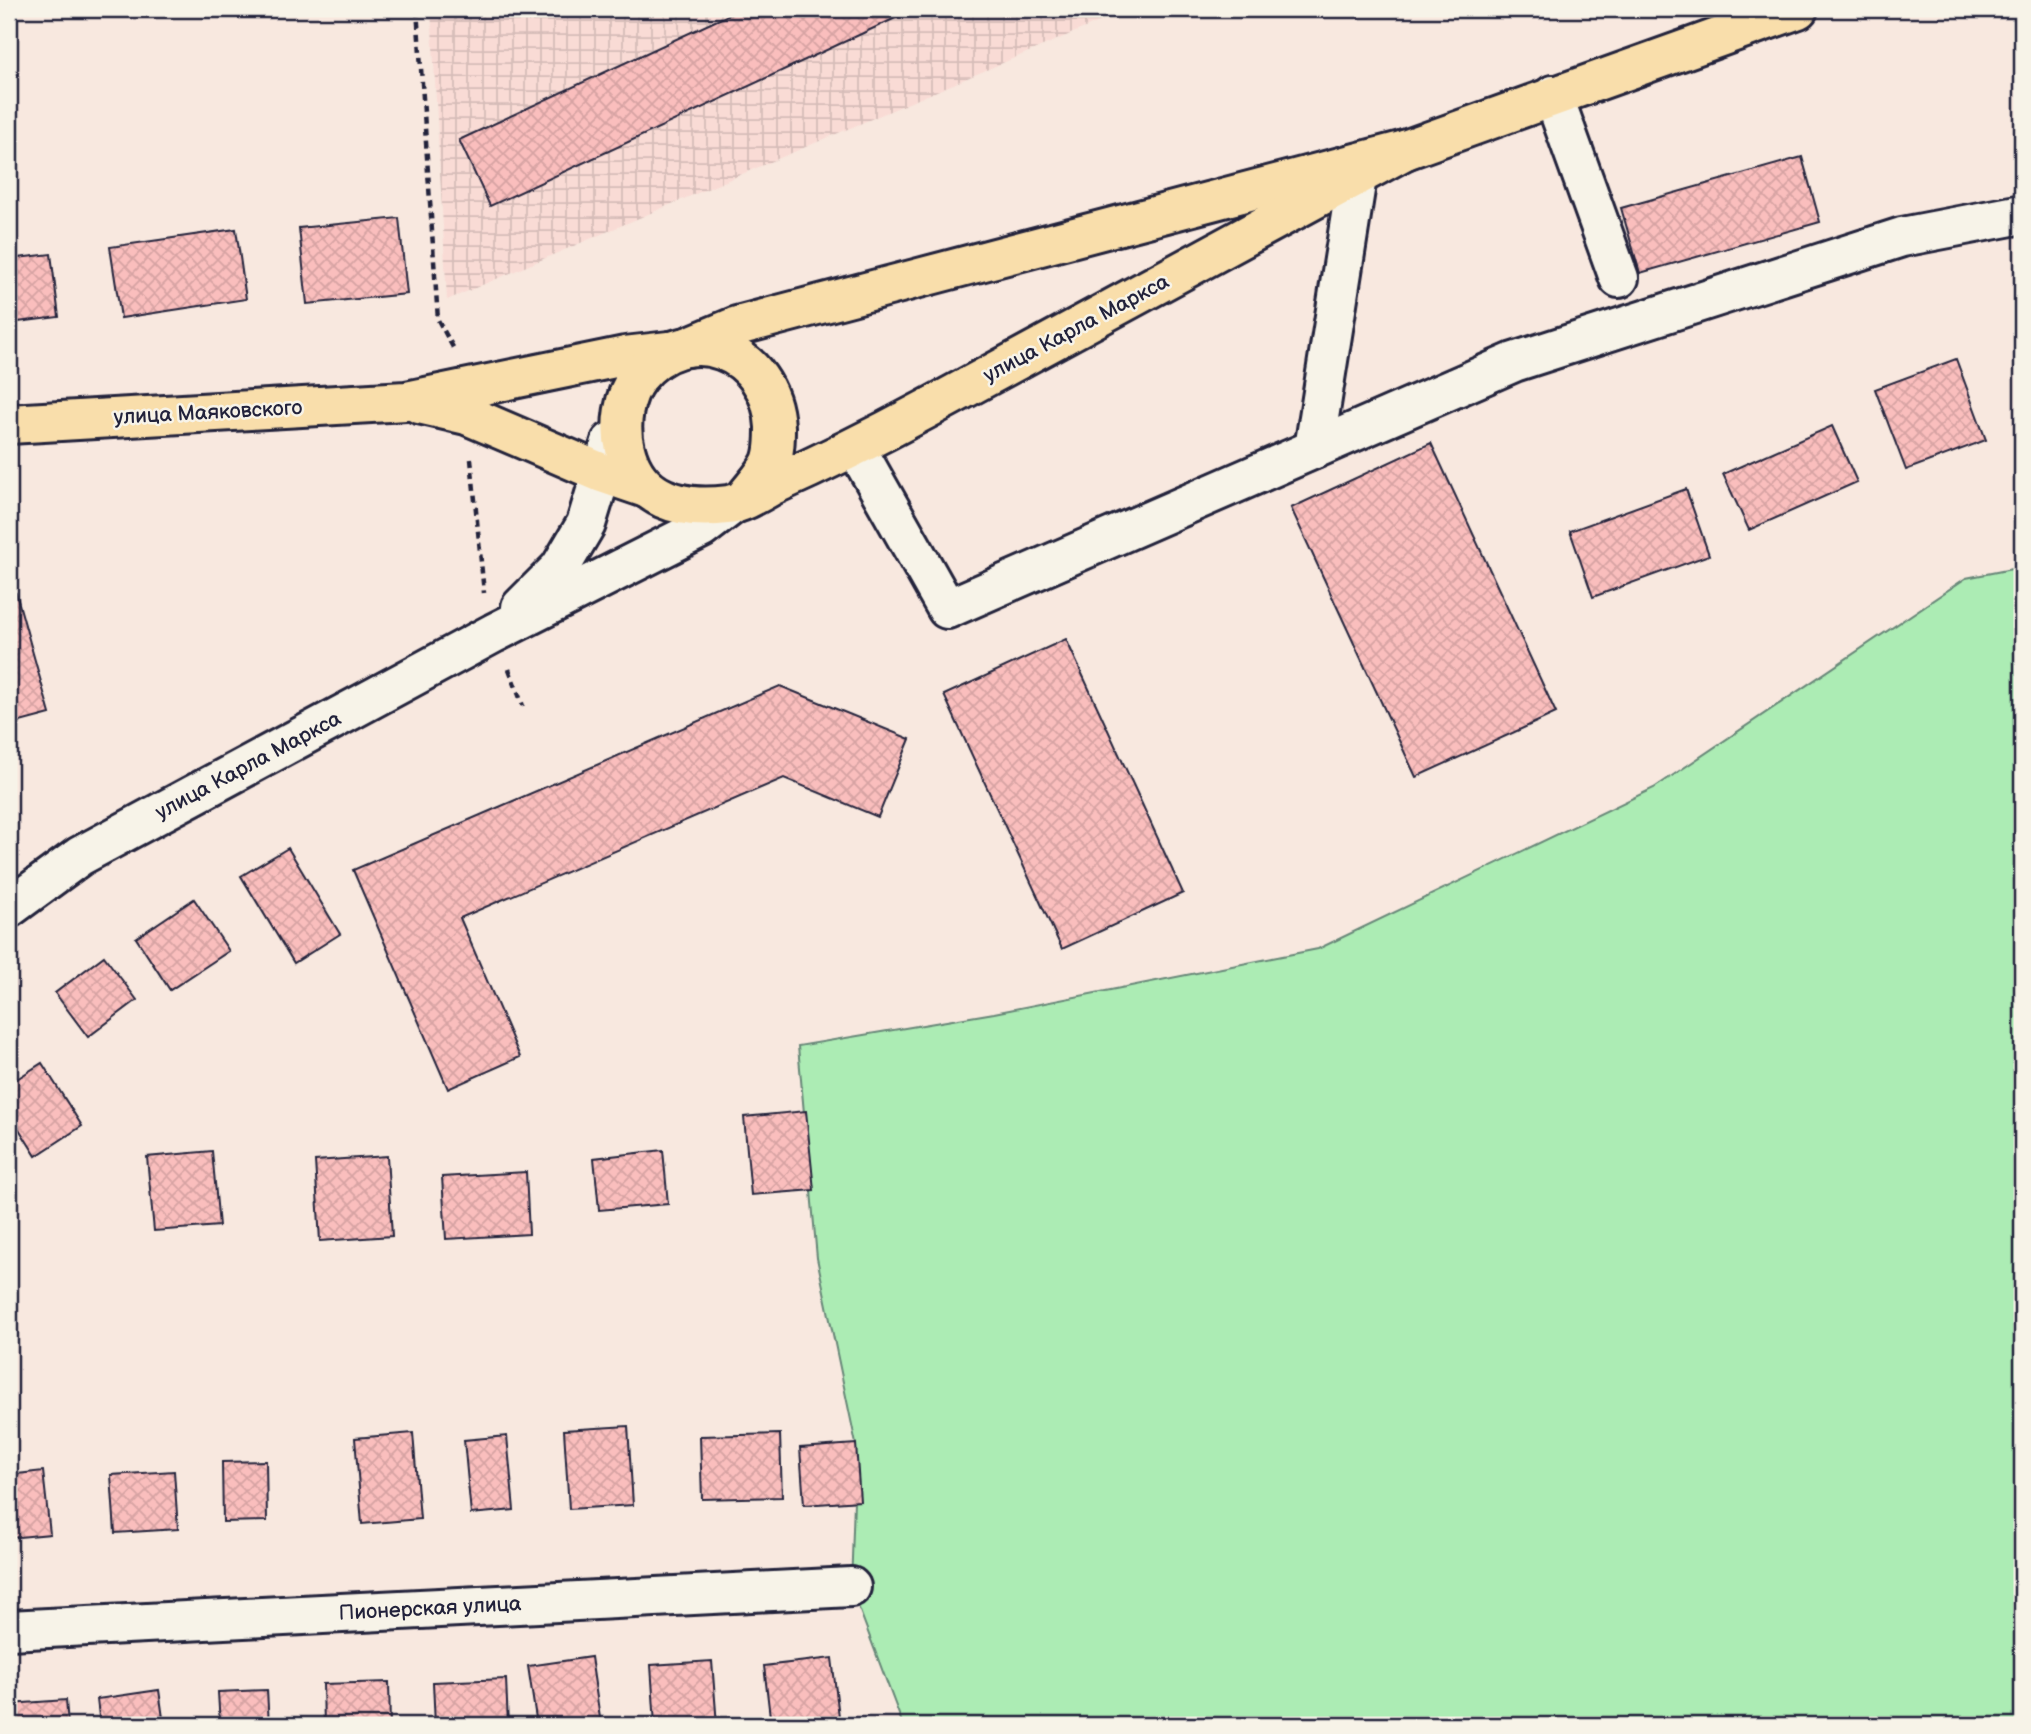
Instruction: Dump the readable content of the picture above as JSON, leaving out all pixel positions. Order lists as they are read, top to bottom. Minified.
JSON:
{"streets":{"main road":["улица Карла Маркса","улица Маяковского"],"street":["Пионерская улица"]},"crossings":[["улица Карла Маркса","улица Маяковского"]]}
